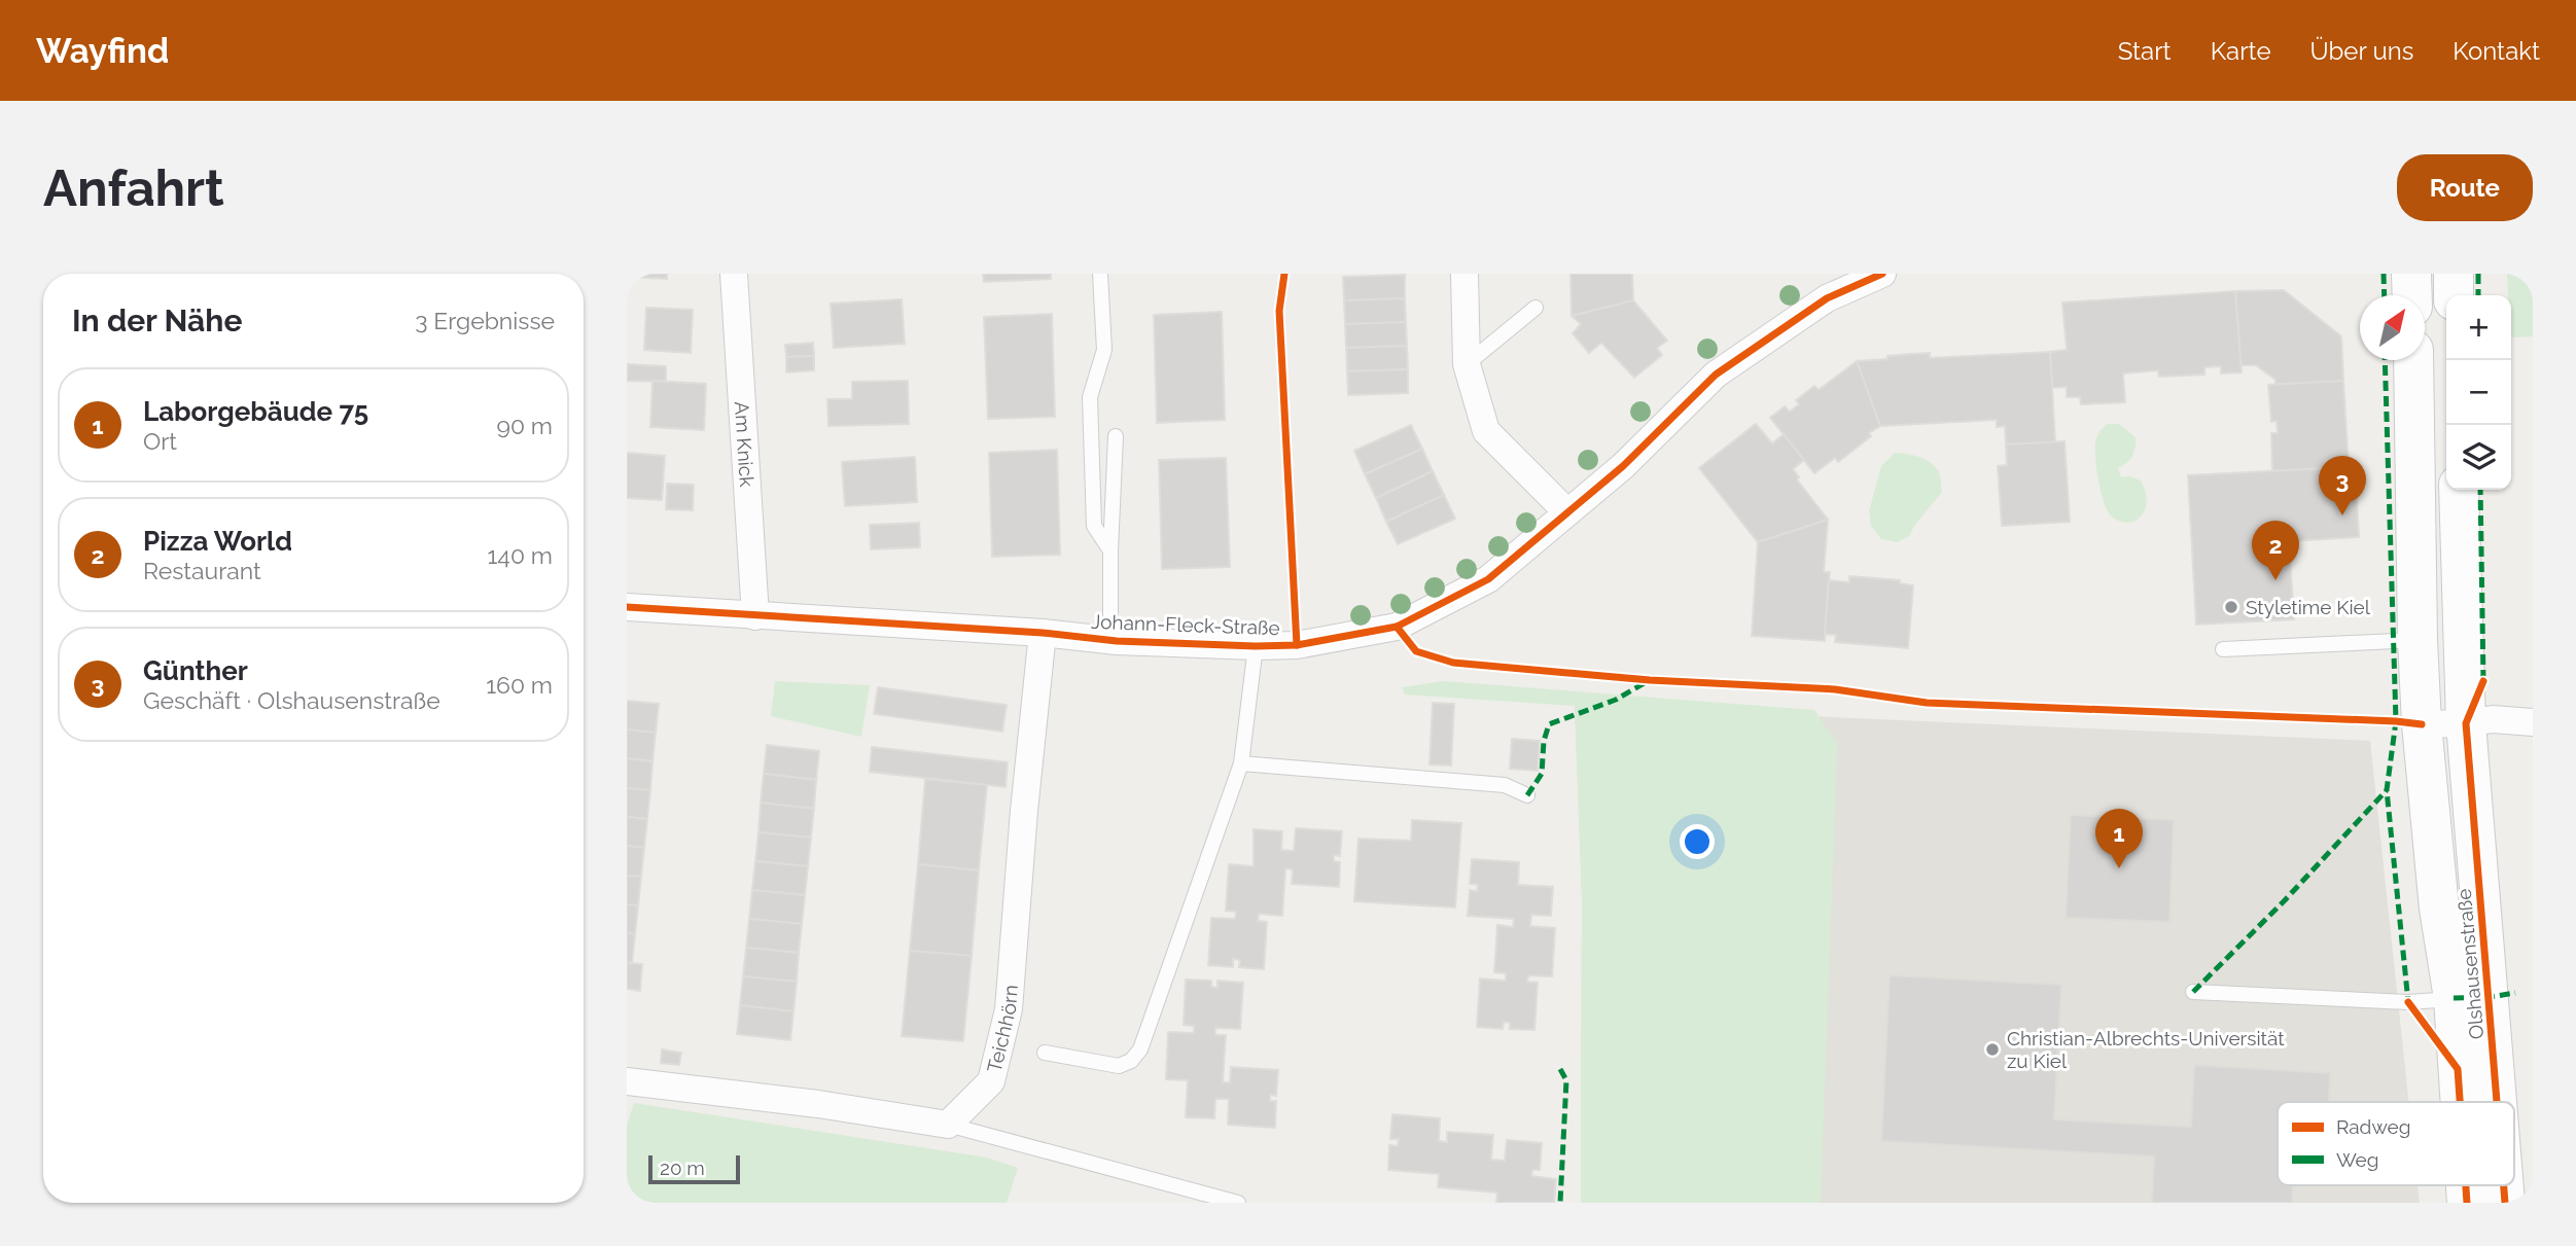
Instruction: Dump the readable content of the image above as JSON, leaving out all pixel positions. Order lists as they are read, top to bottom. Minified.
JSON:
{"streets":{"street":["Am Knick","Johann-Fleck-Straße","Olshausenstraße","Teichhörn"]},"crossings":[["Am Knick","Johann-Fleck-Straße"],["Johann-Fleck-Straße","Teichhörn"]],"places":["Styletime Kiel","Christian-Albrechts-Universität zu Kiel"],"legend":["Radweg","Weg"],"scale_bar":"20 m","north":"top right","page":{"header":"Wayfind","nav":["Start","Karte","Über uns","Kontakt"],"buttons":"Route","title":"Anfahrt","heading":["In der Nähe","3 Ergebnisse"],"map_buttons":["+","−"],"list":[{"mark":"1","name":"Laborgebäude 75","note":"Ort","value":"90 m"},{"mark":"2","name":"Pizza World","note":"Restaurant","value":"140 m"},{"mark":"3","name":"Günther","note":"Geschäft · Olshausenstraße","value":"160 m"}],"pins":["3","2","1"],"scale":"20 m"}}
